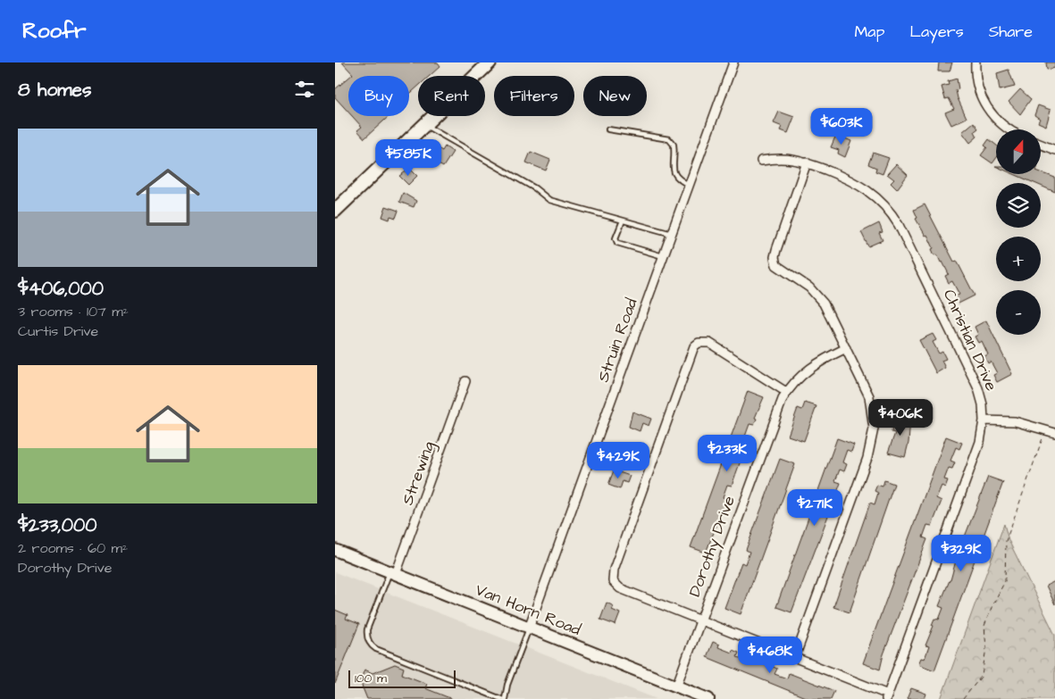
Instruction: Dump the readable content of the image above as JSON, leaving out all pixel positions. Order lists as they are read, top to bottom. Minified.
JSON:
{"streets":{"main road":["Van Horn Road"],"street":["Struin Road","Christian Drive","Strewing","Dorothy Drive"]},"crossings":[["Struin Road","Van Horn Road"],["Strewing","Van Horn Road"],["Dorothy Drive","Van Horn Road"]],"scale_bar":"100 m","north":"top","page":{"header":"Roofr","nav":["Map","Layers","Share"],"heading":"8 homes","chip":["Buy","Rent","Filters","New"],"price":["$603K","$585K","$406K","$233K","$429K","$271K","$329K","$468K"],"list":[{"name":"$406,000","note":"3 rooms · 107 m² · Curtis Drive"},{"name":"$233,000","note":"2 rooms · 60 m² · Dorothy Drive"}],"map_buttons":["+","−"],"scale":"100 m"}}
